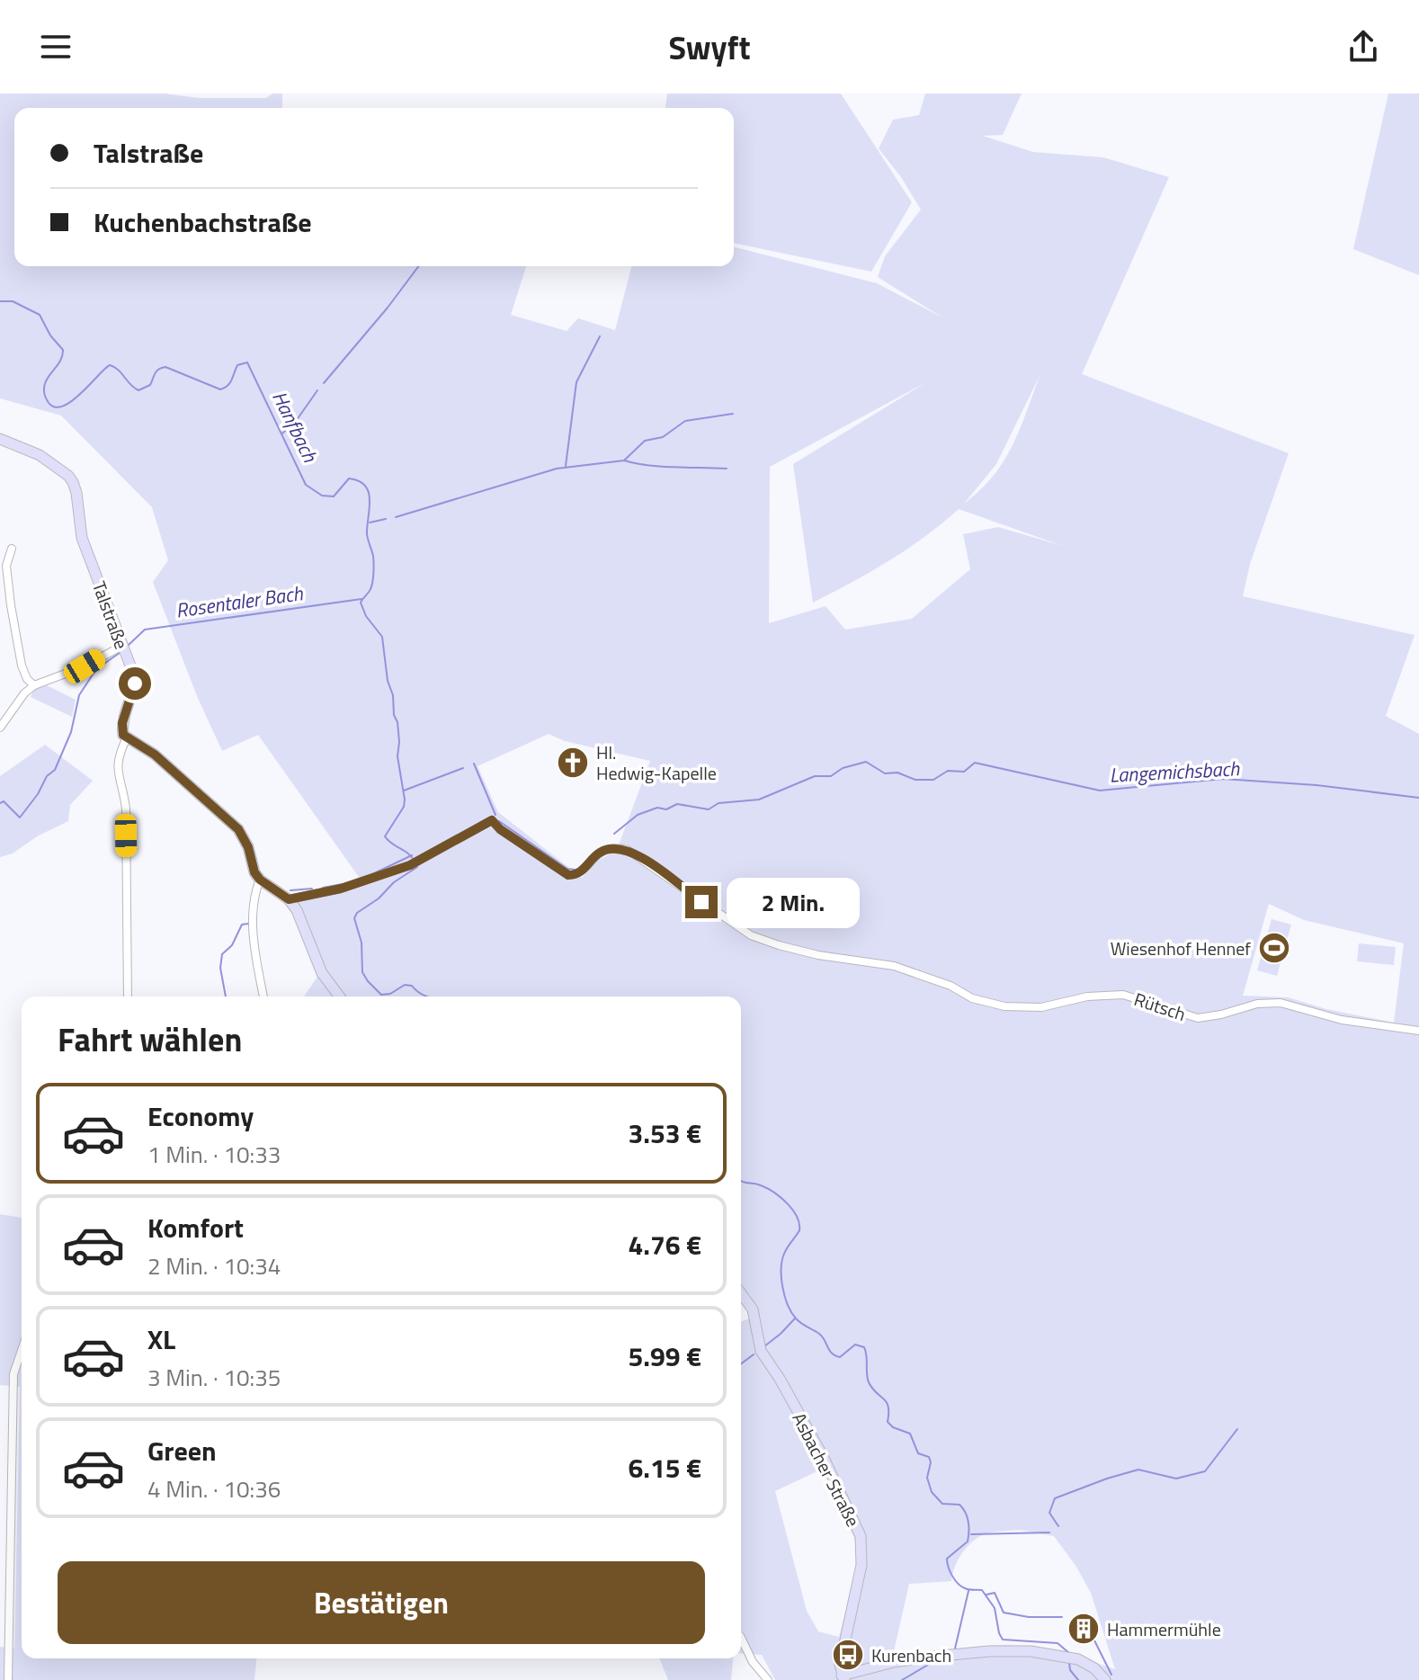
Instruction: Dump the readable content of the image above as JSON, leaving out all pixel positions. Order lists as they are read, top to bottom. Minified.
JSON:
{"streets":{"main road":["Talstraße","Asbacher Straße"],"street":["Rütsch"]},"water":["Hanfbach","Rosentaler Bach","Langemichsbach"],"places":{"church":["Hl. Hedwig-Kapelle"],"sports":["Wiesenhof Hennef"],"building":["Hammermühle"],"bus stop":["Kurenbach"]},"page":{"header":"Swyft","banner":["Talstraße","Kuchenbachstraße"],"bubble":"2 Min.","heading":"Fahrt wählen","list":[{"name":"Economy","note":"1 Min. · 10:33","value":"3.53 €"},{"name":"Komfort","note":"2 Min. · 10:34","value":"4.76 €"},{"name":"XL","note":"3 Min. · 10:35","value":"5.99 €"},{"name":"Green","note":"4 Min. · 10:36","value":"6.15 €"}],"buttons":"Bestätigen"}}
